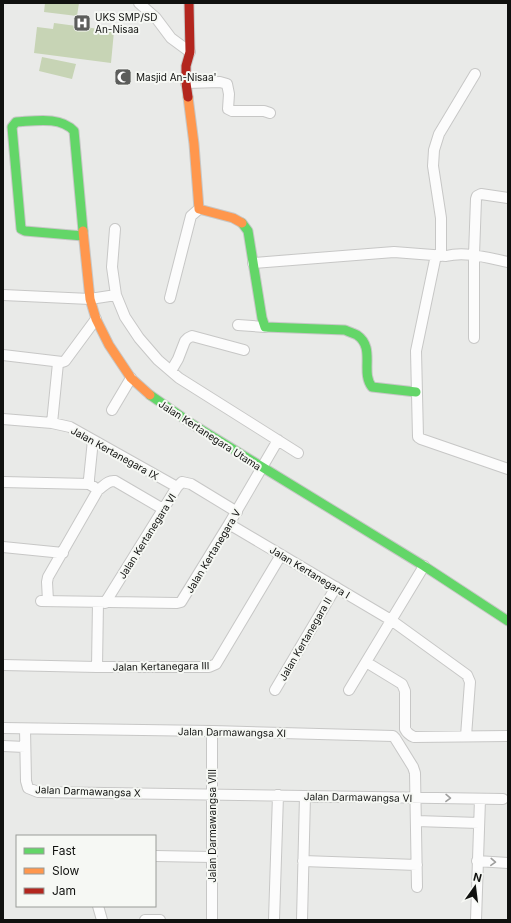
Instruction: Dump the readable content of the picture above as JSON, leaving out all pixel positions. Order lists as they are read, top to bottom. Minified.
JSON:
{"streets":{"street":["Jalan Kertanegara Utama","Jalan Kertanegara IX","Jalan Kertanegara VI","Jalan Kertanegara V","Jalan Kertanegara I","Jalan Kertanegara II","Jalan Kertanegara III","Jalan Darmawangsa XI","Jalan Darmawangsa X","Jalan Darmawangsa VI","Jalan Darmawangsa VIII"]},"crossings":[["Jalan Kertanegara Utama","Jalan Kertanegara V"],["Jalan Kertanegara IX","Jalan Kertanegara VI"],["Jalan Kertanegara VI","Jalan Kertanegara V"],["Jalan Kertanegara V","Jalan Kertanegara I"],["Jalan Kertanegara I","Jalan Kertanegara II"],["Jalan Kertanegara I","Jalan Kertanegara III"],["Jalan Darmawangsa XI","Jalan Darmawangsa VI"],["Jalan Darmawangsa XI","Jalan Darmawangsa VIII"],["Jalan Darmawangsa X","Jalan Darmawangsa VI"],["Jalan Darmawangsa X","Jalan Darmawangsa VIII"],["Jalan Darmawangsa VI","Jalan Darmawangsa VIII"]],"places":{"hospital":["UKS SMP/SD An-Nisaa"],"mosque":["Masjid An-Nisaa'"]},"legend":["Fast","Slow","Jam"],"north":"top"}
